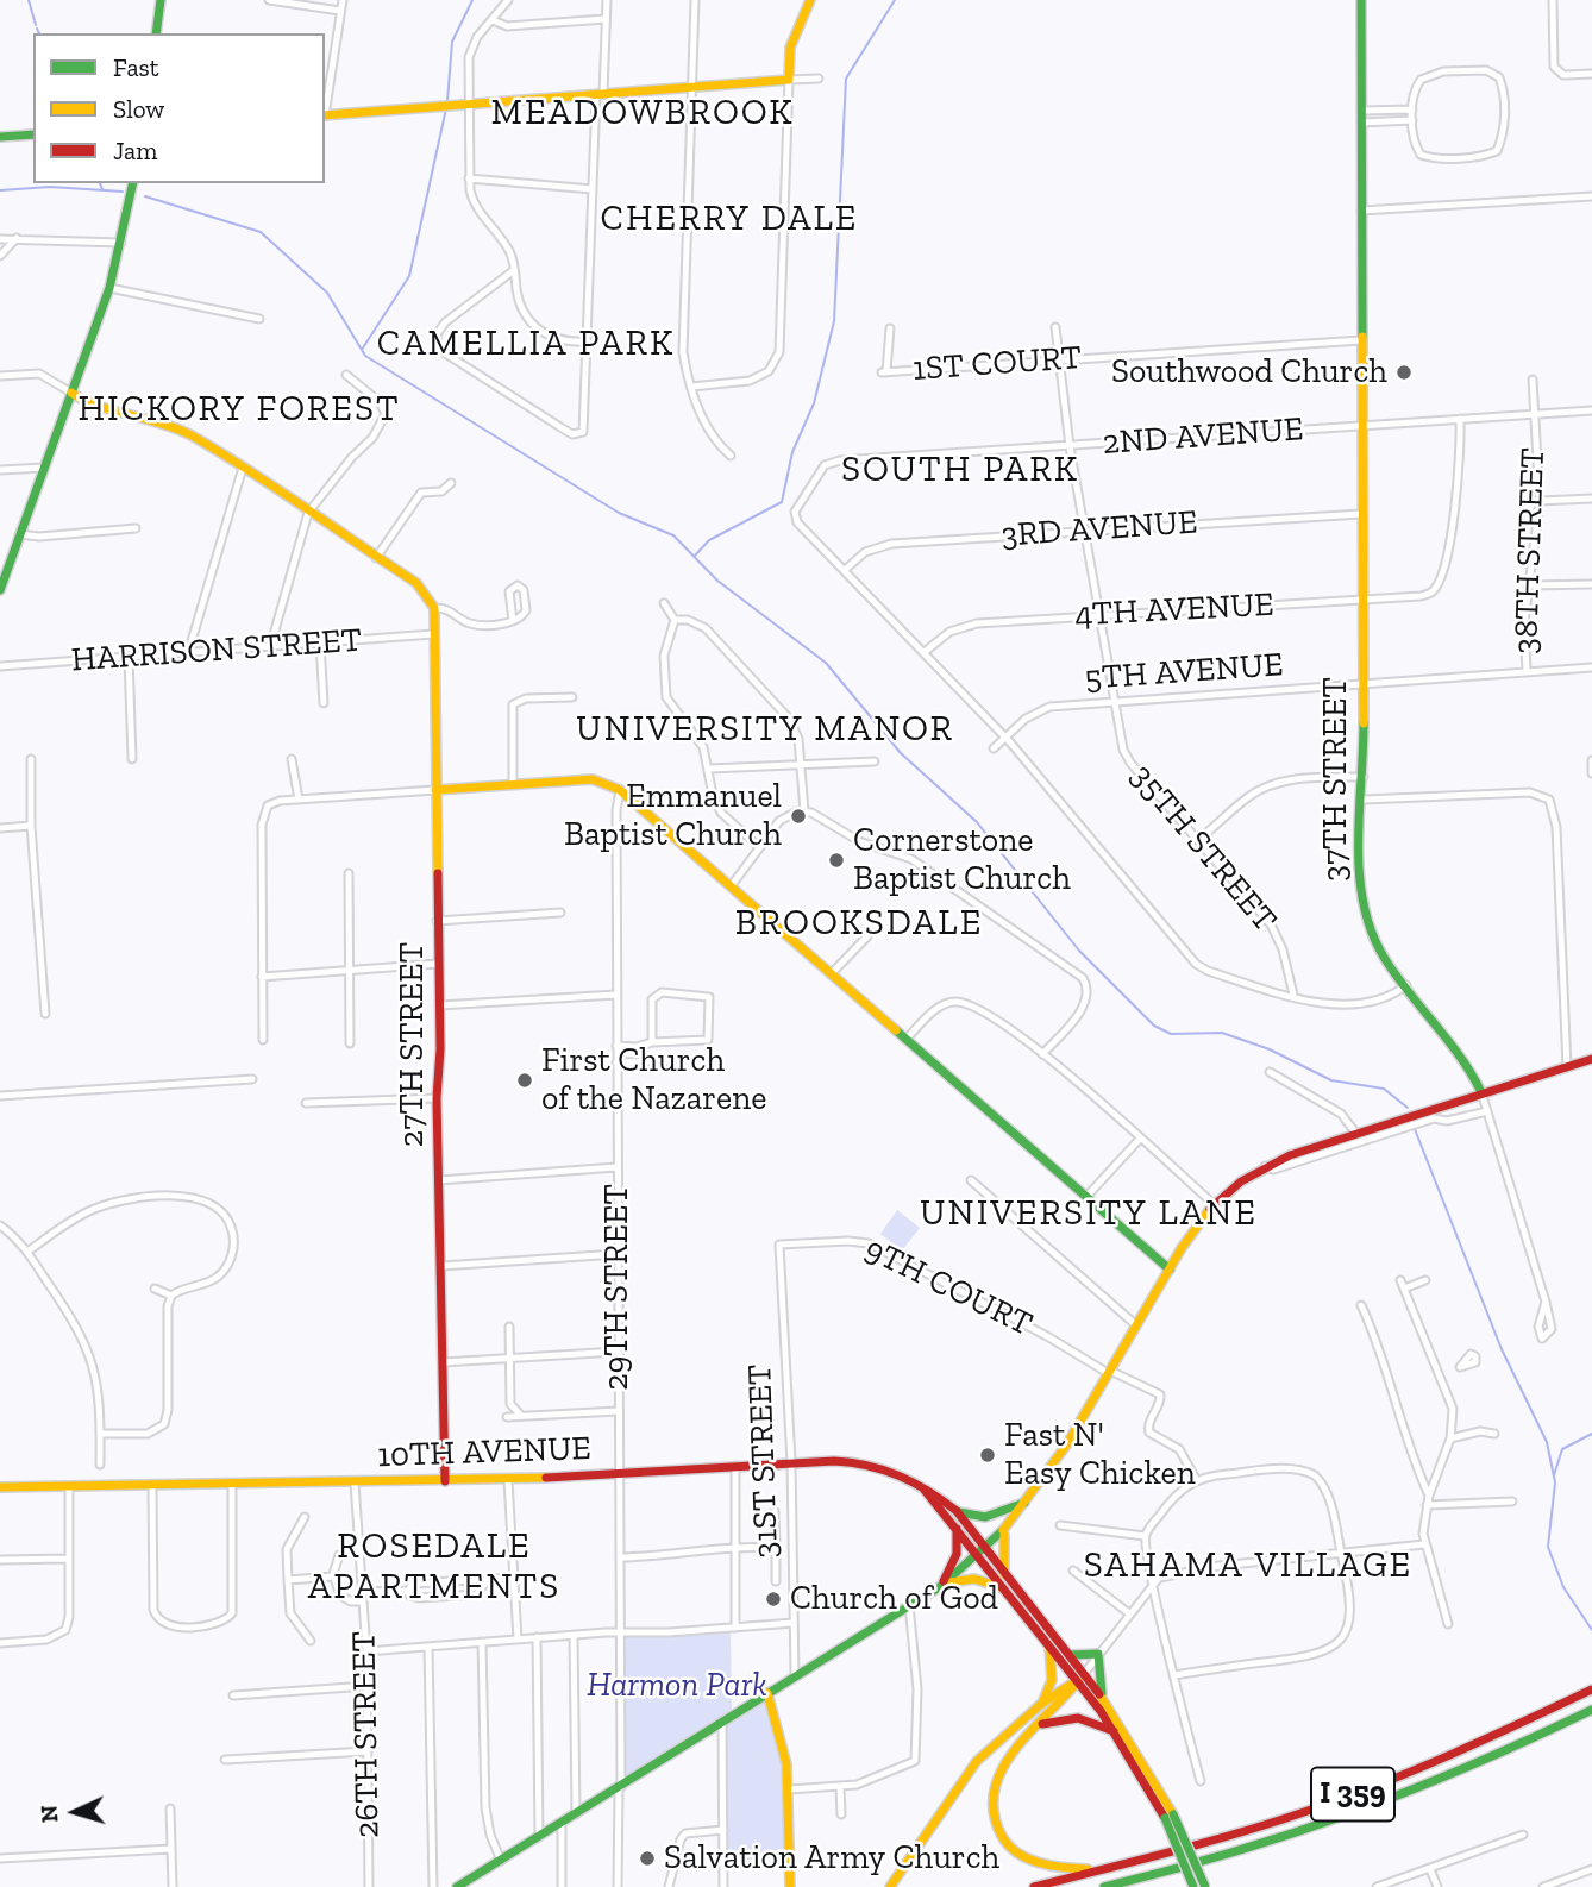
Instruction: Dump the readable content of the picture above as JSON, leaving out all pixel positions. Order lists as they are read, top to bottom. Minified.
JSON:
{"streets":{"main road":["37TH STREET","27TH STREET","10TH AVENUE","I 359"],"street":["1ST COURT","2ND AVENUE","3RD AVENUE","38TH STREET","4TH AVENUE","HARRISON STREET","5TH AVENUE","35TH STREET","29TH STREET","9TH COURT","31ST STREET","26TH STREET"]},"crossings":[["1ST COURT","37TH STREET"],["2ND AVENUE","3RD AVENUE"],["2ND AVENUE","38TH STREET"],["2ND AVENUE","4TH AVENUE"],["2ND AVENUE","37TH STREET"],["3RD AVENUE","37TH STREET"],["38TH STREET","5TH AVENUE"],["4TH AVENUE","37TH STREET"],["HARRISON STREET","27TH STREET"],["5TH AVENUE","37TH STREET"],["5TH AVENUE","35TH STREET"],["27TH STREET","10TH AVENUE"],["29TH STREET","10TH AVENUE"],["9TH COURT","31ST STREET"],["10TH AVENUE","31ST STREET"],["10TH AVENUE","26TH STREET"]],"districts":["MEADOWBROOK","CHERRY DALE","CAMELLIA PARK","HICKORY FOREST","SOUTH PARK","UNIVERSITY MANOR","BROOKSDALE","UNIVERSITY LANE","ROSEDALE APARTMENTS","SAHAMA VILLAGE"],"parks":["Harmon Park"],"places":["Southwood Church","Emmanuel Baptist Church","Cornerstone Baptist Church","First Church of the Nazarene","Fast N' Easy Chicken","Church of God","Salvation Army Church"],"legend":["Fast","Slow","Jam"],"north":"left"}
